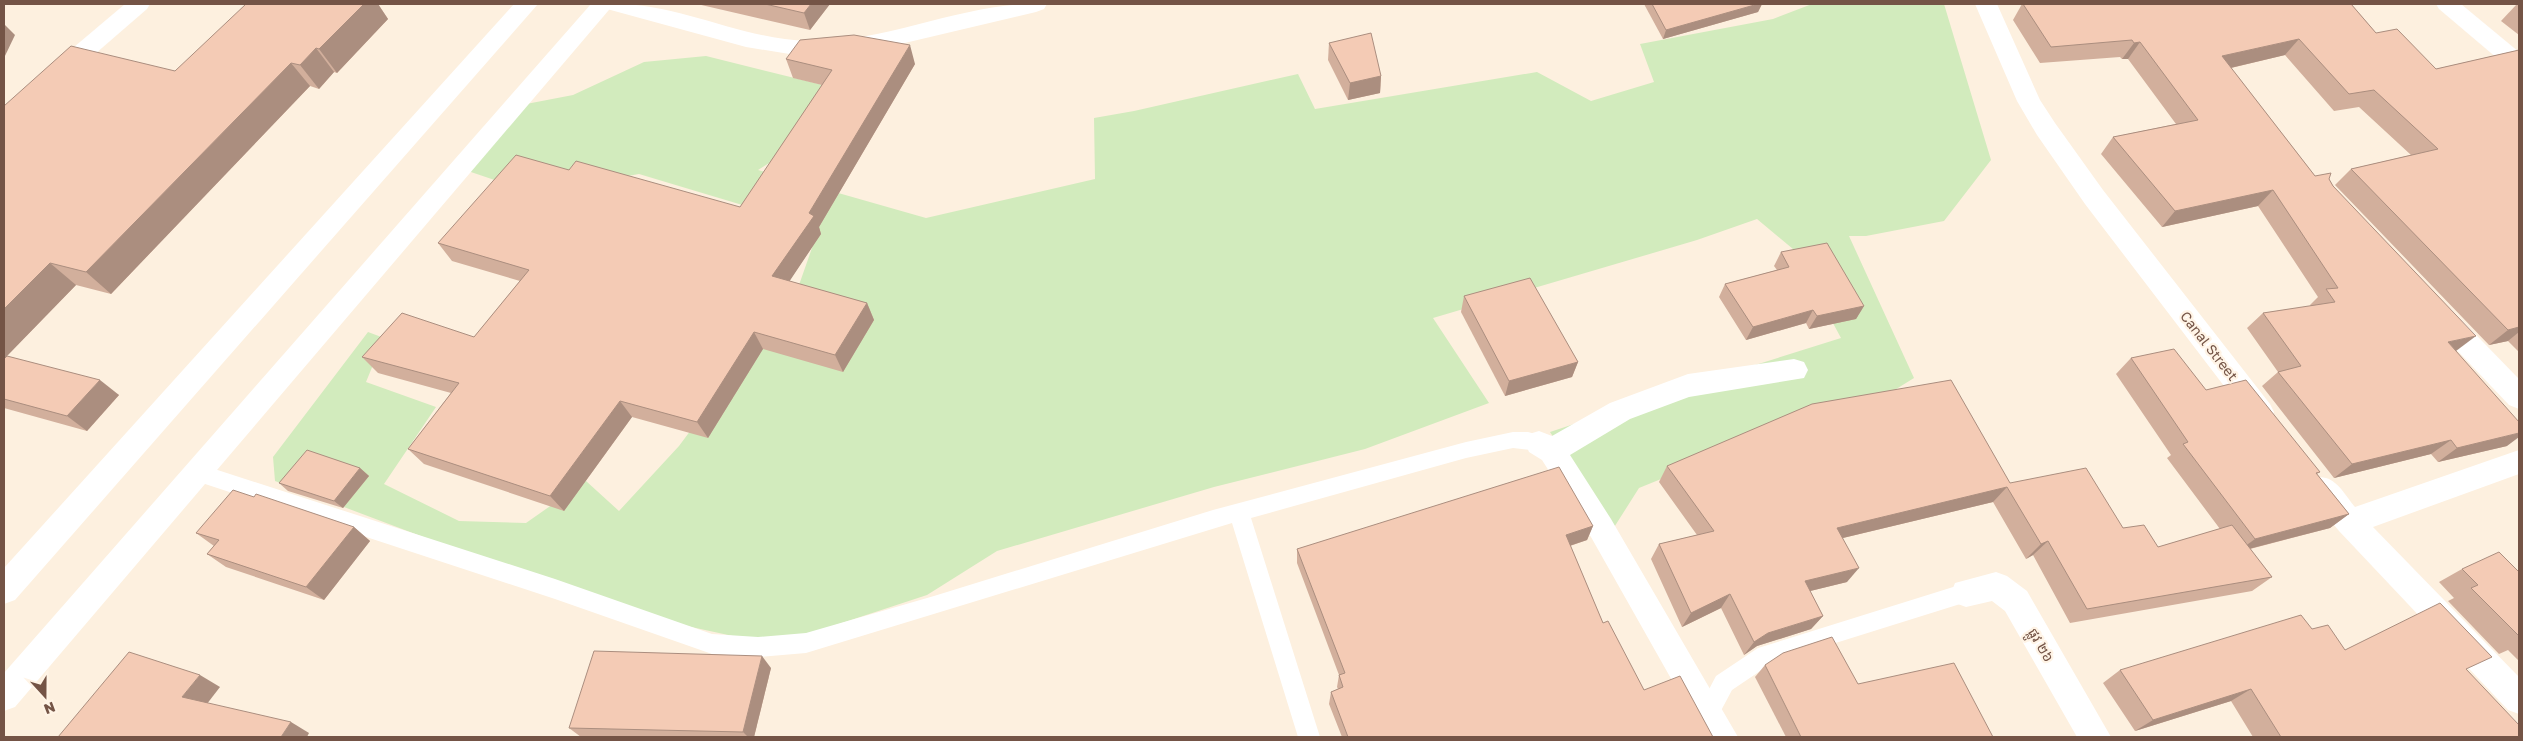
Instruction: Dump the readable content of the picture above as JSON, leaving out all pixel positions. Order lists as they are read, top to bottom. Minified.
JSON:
{"streets":{"street":["Canal Street","ផ្លូវ ២៦"]},"north":"bottom"}
